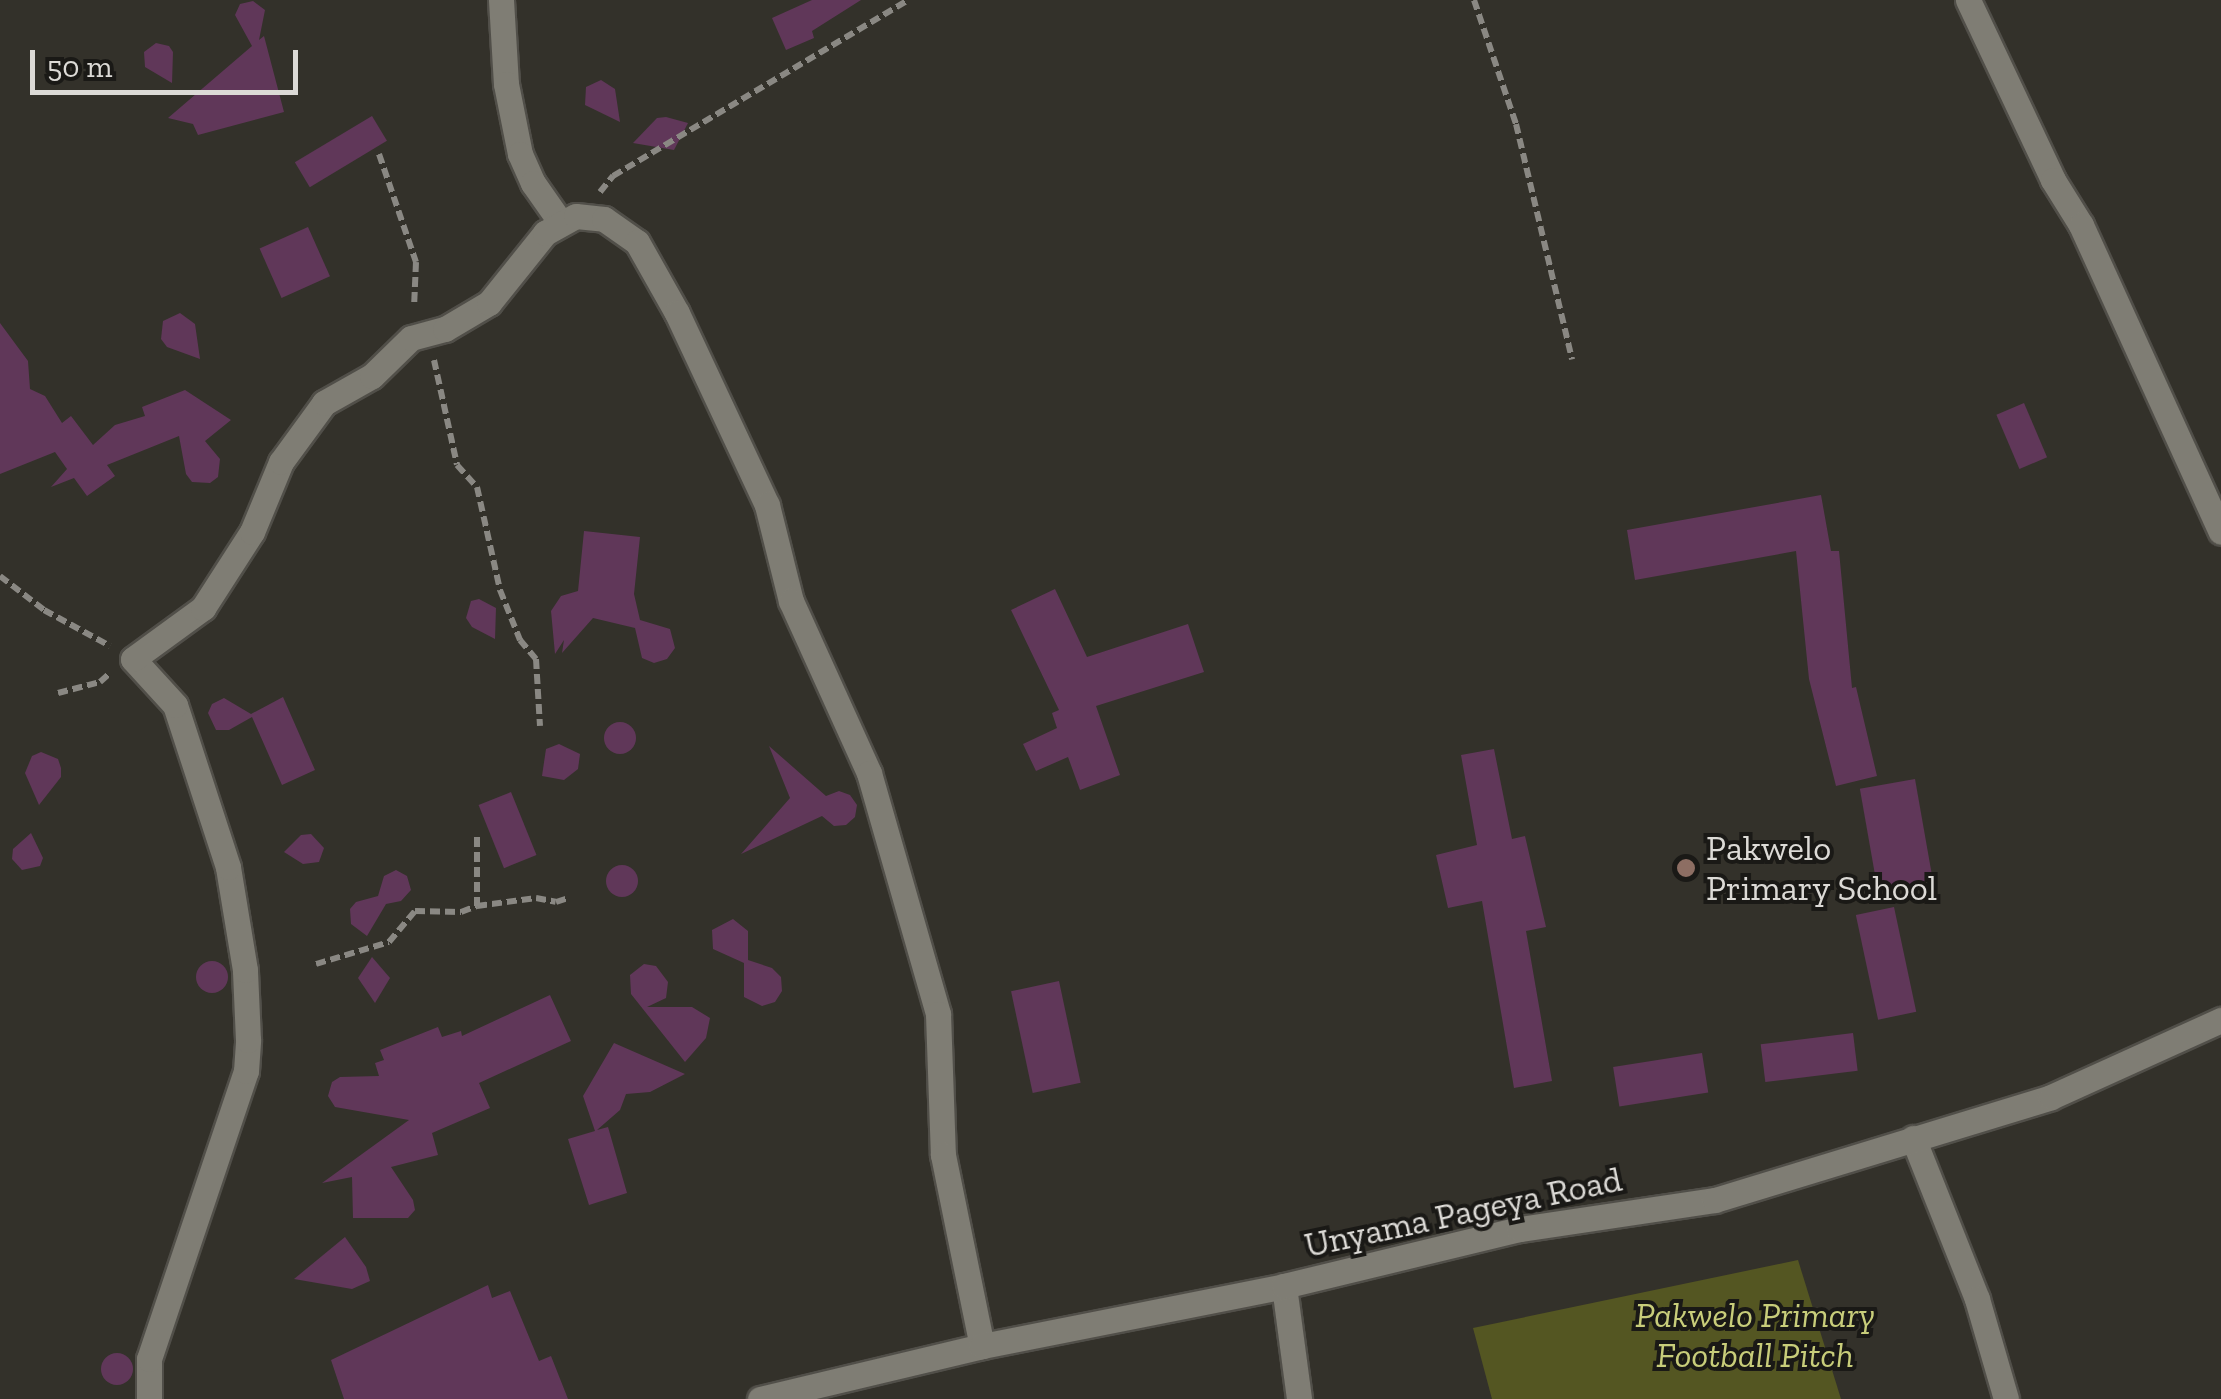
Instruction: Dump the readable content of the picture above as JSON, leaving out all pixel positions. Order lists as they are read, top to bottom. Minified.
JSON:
{"streets":{"street":["Unyama Pageya Road"]},"parks":["Pakwelo Primary Football Pitch"],"places":["Pakwelo Primary School"],"scale_bar":"50 m"}
